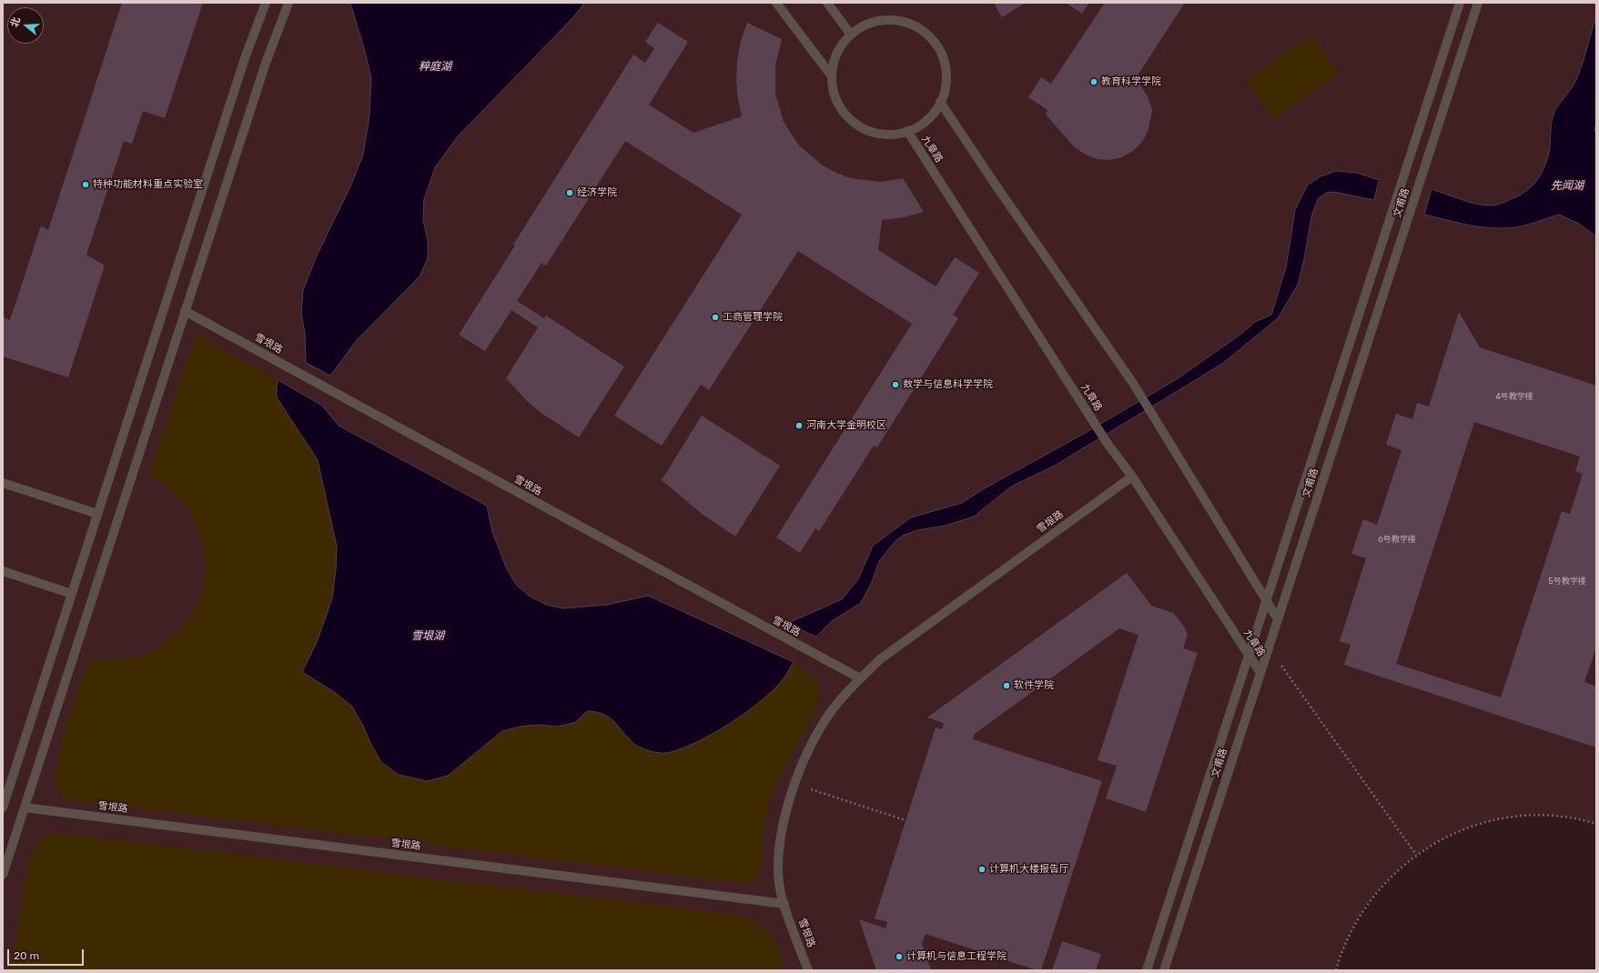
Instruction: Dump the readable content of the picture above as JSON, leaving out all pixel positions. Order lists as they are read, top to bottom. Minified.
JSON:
{"streets":{"lane":["九章路","文甫路","雪垠路"]},"crossings":[["九章路","文甫路"],["九章路","雪垠路"]],"water":["粹庭湖","先闻湖","雪垠湖"],"places":["教育科学学院","特种功能材料重点实验室","经济学院","工商管理学院","数学与信息科学学院","河南大学金明校区","软件学院","计算机大楼报告厅","计算机与信息工程学院"],"house_numbers":["4号教学楼","6号教学楼","5号教学楼"],"scale_bar":"20 m","north":"left"}
